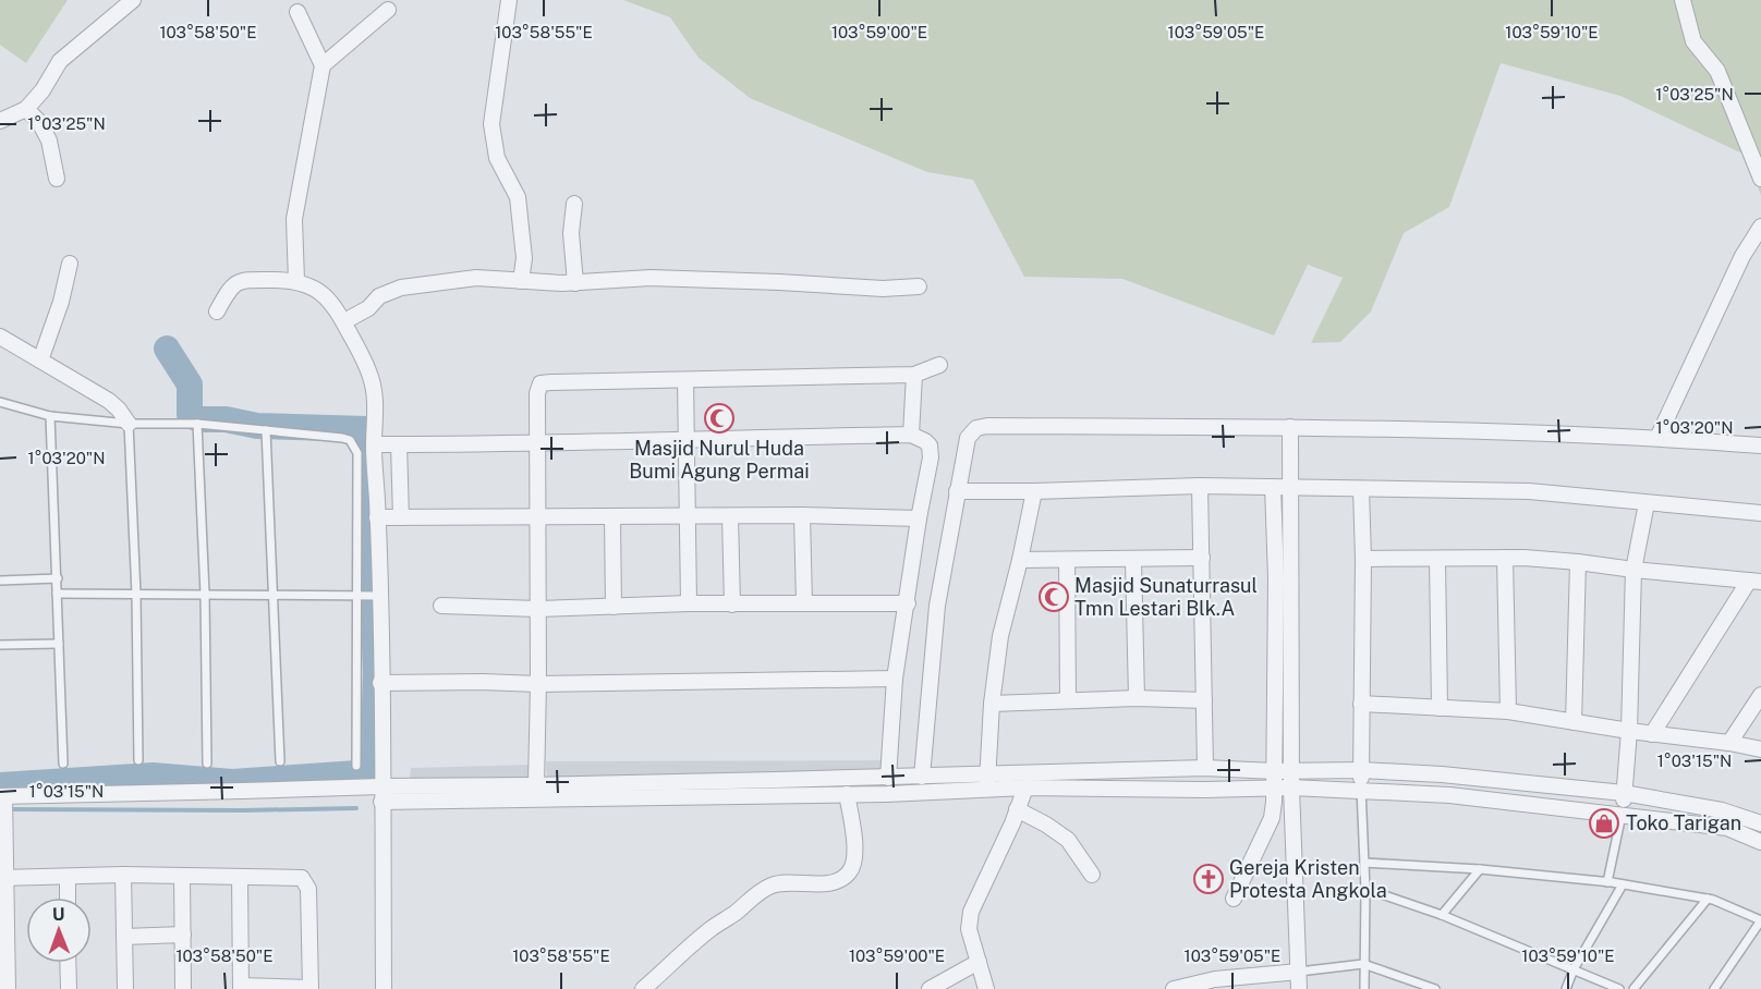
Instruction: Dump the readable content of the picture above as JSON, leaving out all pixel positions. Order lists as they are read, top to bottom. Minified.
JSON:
{"places":{"mosque":["Masjid Nurul Huda Bumi Agung Permai","Masjid Sunaturrasul Tmn Lestari Blk.A"],"shop":["Toko Tarigan"],"church":["Gereja Kristen Protesta Angkola"]},"north":"top","coordinates":["103°58'50\"E","103°58'55\"E","103°59'00\"E","103°59'05\"E","103°59'10\"E","1°03'25\"N","1°03'20\"N","1°03'15\"N"]}
